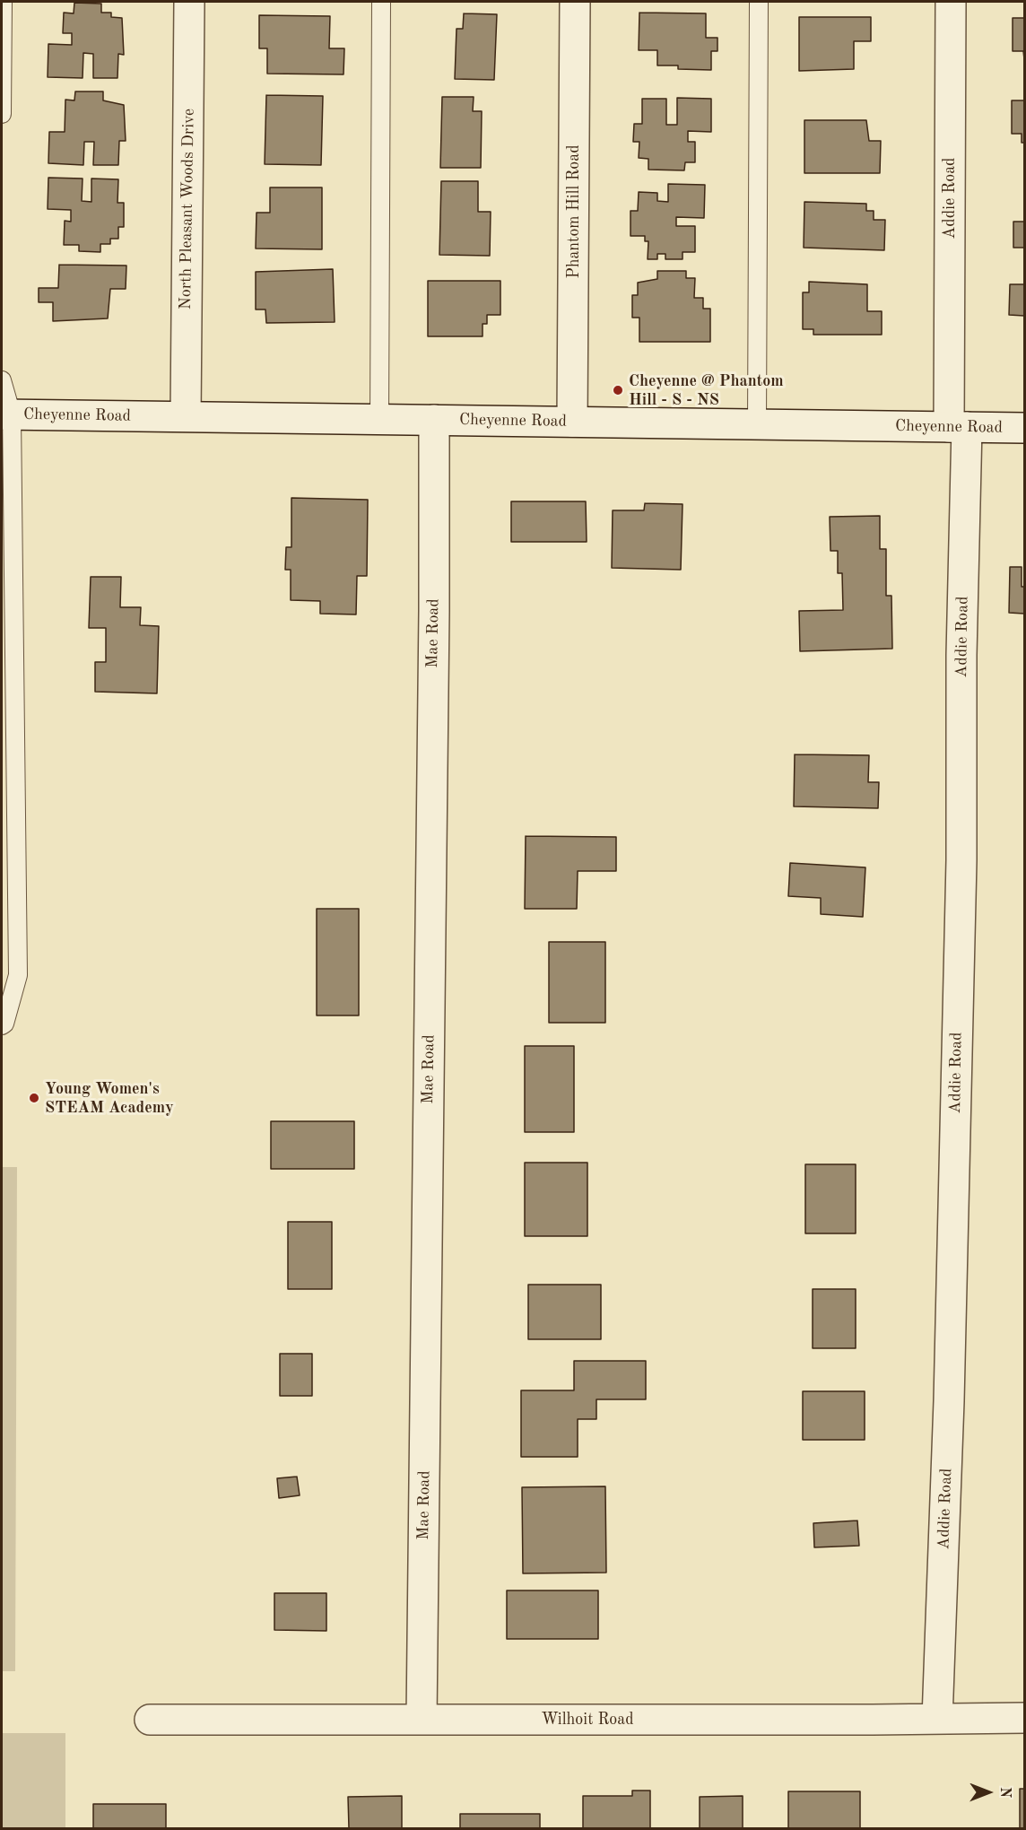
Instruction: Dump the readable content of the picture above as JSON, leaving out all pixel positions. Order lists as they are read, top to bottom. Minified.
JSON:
{"streets":{"street":["Addie Road","North Pleasant Woods Drive","Phantom Hill Road","Cheyenne Road","Mae Road","Wilhoit Road"]},"crossings":[["Addie Road","Cheyenne Road"],["Addie Road","Wilhoit Road"],["North Pleasant Woods Drive","Cheyenne Road"],["Phantom Hill Road","Cheyenne Road"],["Cheyenne Road","Mae Road"],["Mae Road","Wilhoit Road"]],"places":["Cheyenne @ Phantom Hill - S - NS","Young Women's STEAM Academy"],"north":"right"}
